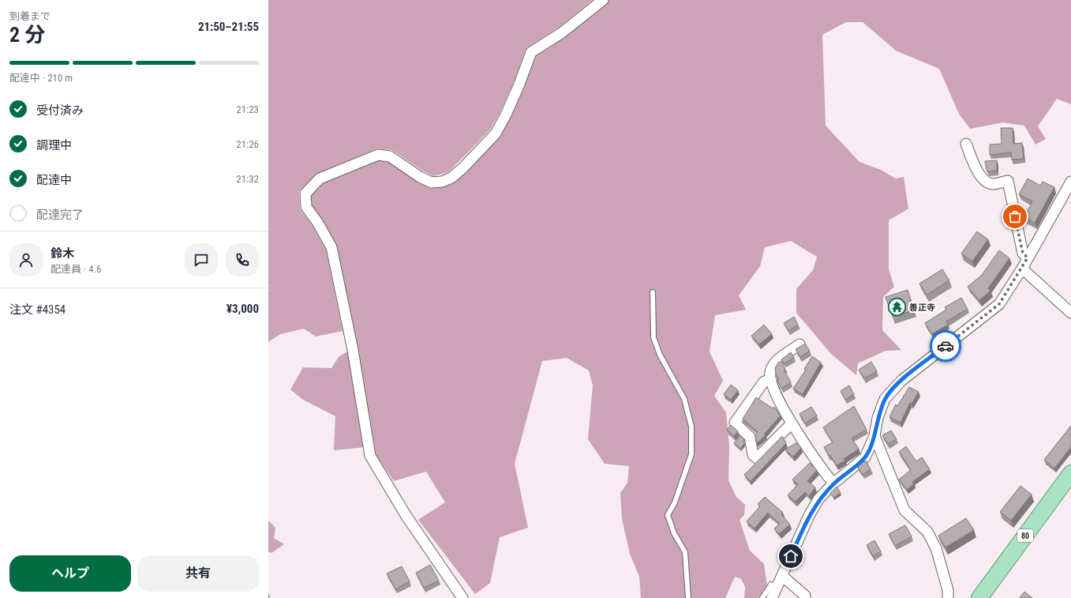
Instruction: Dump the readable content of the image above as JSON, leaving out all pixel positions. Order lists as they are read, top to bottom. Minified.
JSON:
{"streets":{"main road":["80"]},"places":{"temple":["善正寺"]},"page":{"heading":["2 分","到着まで","21:50–21:55"],"panel":["鈴木","配達員 · 4.6","注文 #4354","¥3,000"],"bar":"配達中 · 210 m","list":[["受付済み","21:23"],["調理中","21:26"],["配達中","21:32"],"配達完了"],"buttons":["ヘルプ","共有"]}}
